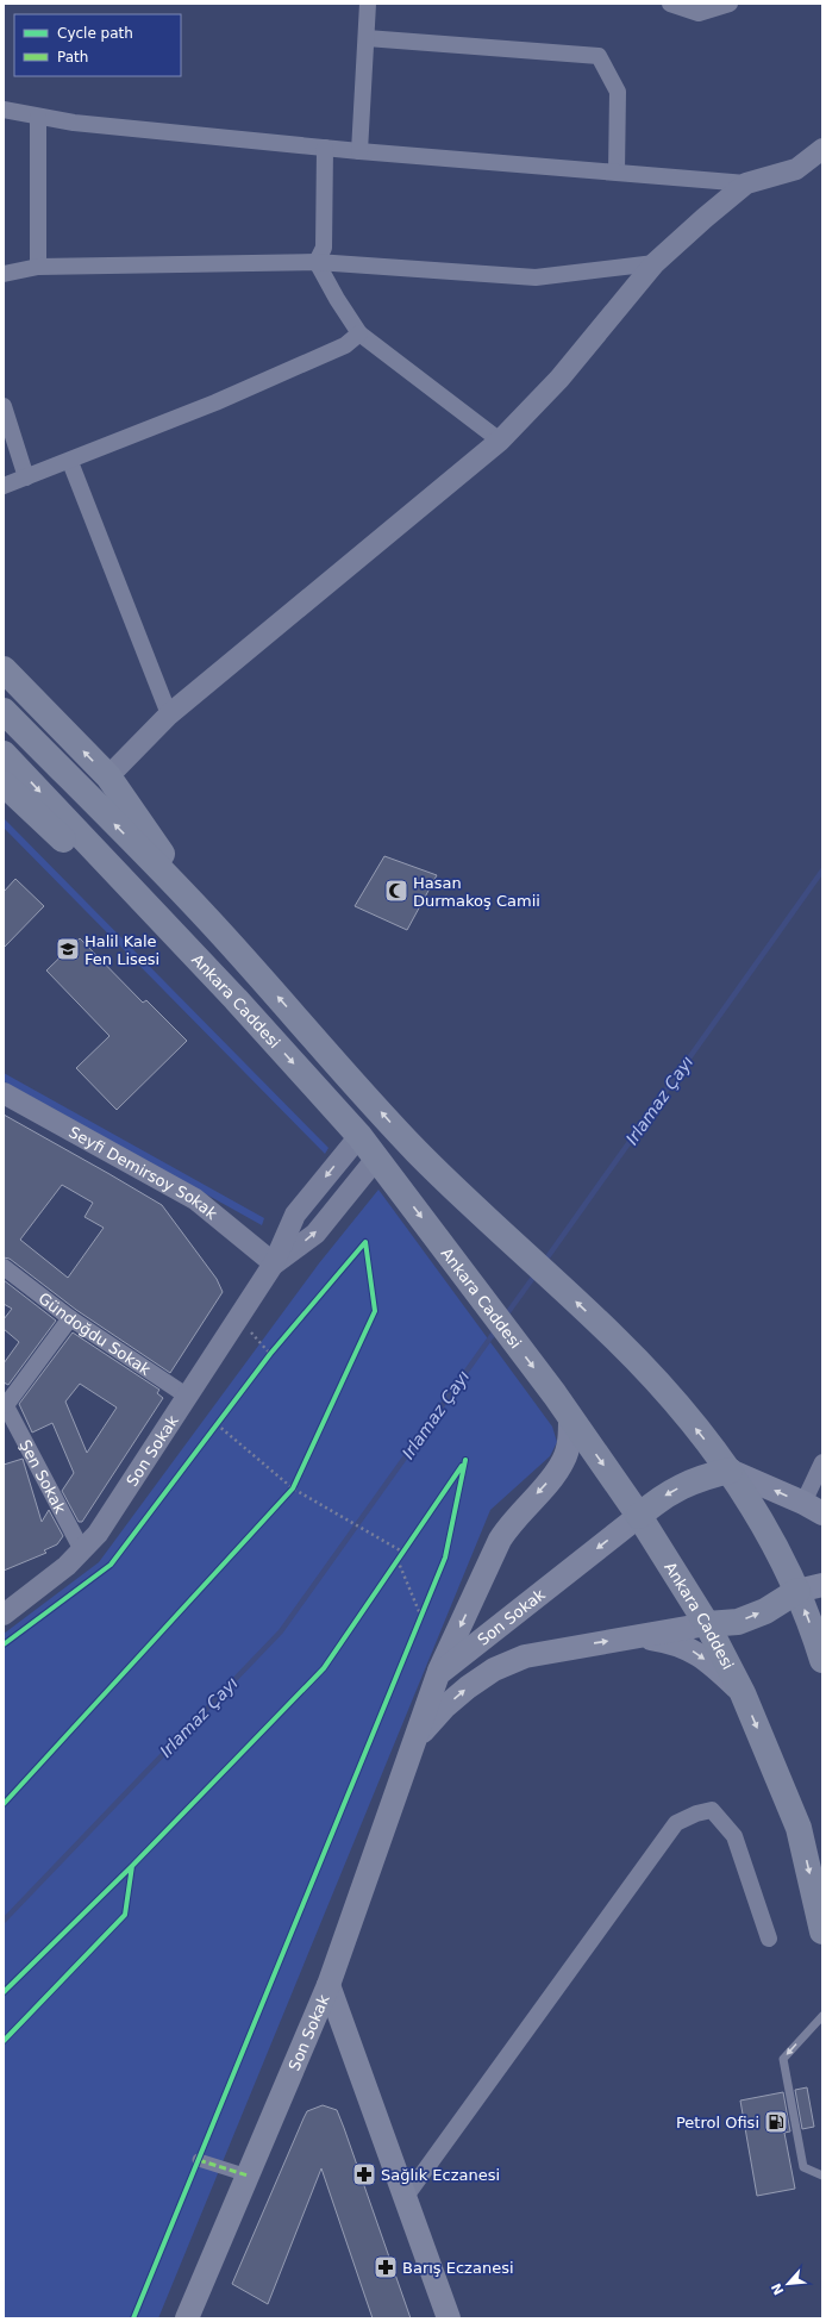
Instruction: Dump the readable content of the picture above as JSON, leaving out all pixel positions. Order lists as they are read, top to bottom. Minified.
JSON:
{"streets":{"highway":["Ankara Caddesi"],"main road":["Son Sokak"],"street":["Seyfi Demirsoy Sokak","Gündoğdu Sokak","Şen Sokak"]},"crossings":[["Ankara Caddesi","Son Sokak"],["Seyfi Demirsoy Sokak","Son Sokak"],["Gündoğdu Sokak","Son Sokak"],["Son Sokak","Şen Sokak"]],"water":["Irlamaz Çayı"],"places":{"mosque":["Hasan Durmakoş Camii"],"school or university":["Halil Kale Fen Lisesi"],"fuel station":["Petrol Ofisi"],"pharmacy":["Sağlık Eczanesi","Barış Eczanesi"]},"legend":["Cycle path","Path"],"north":"bottom left"}
